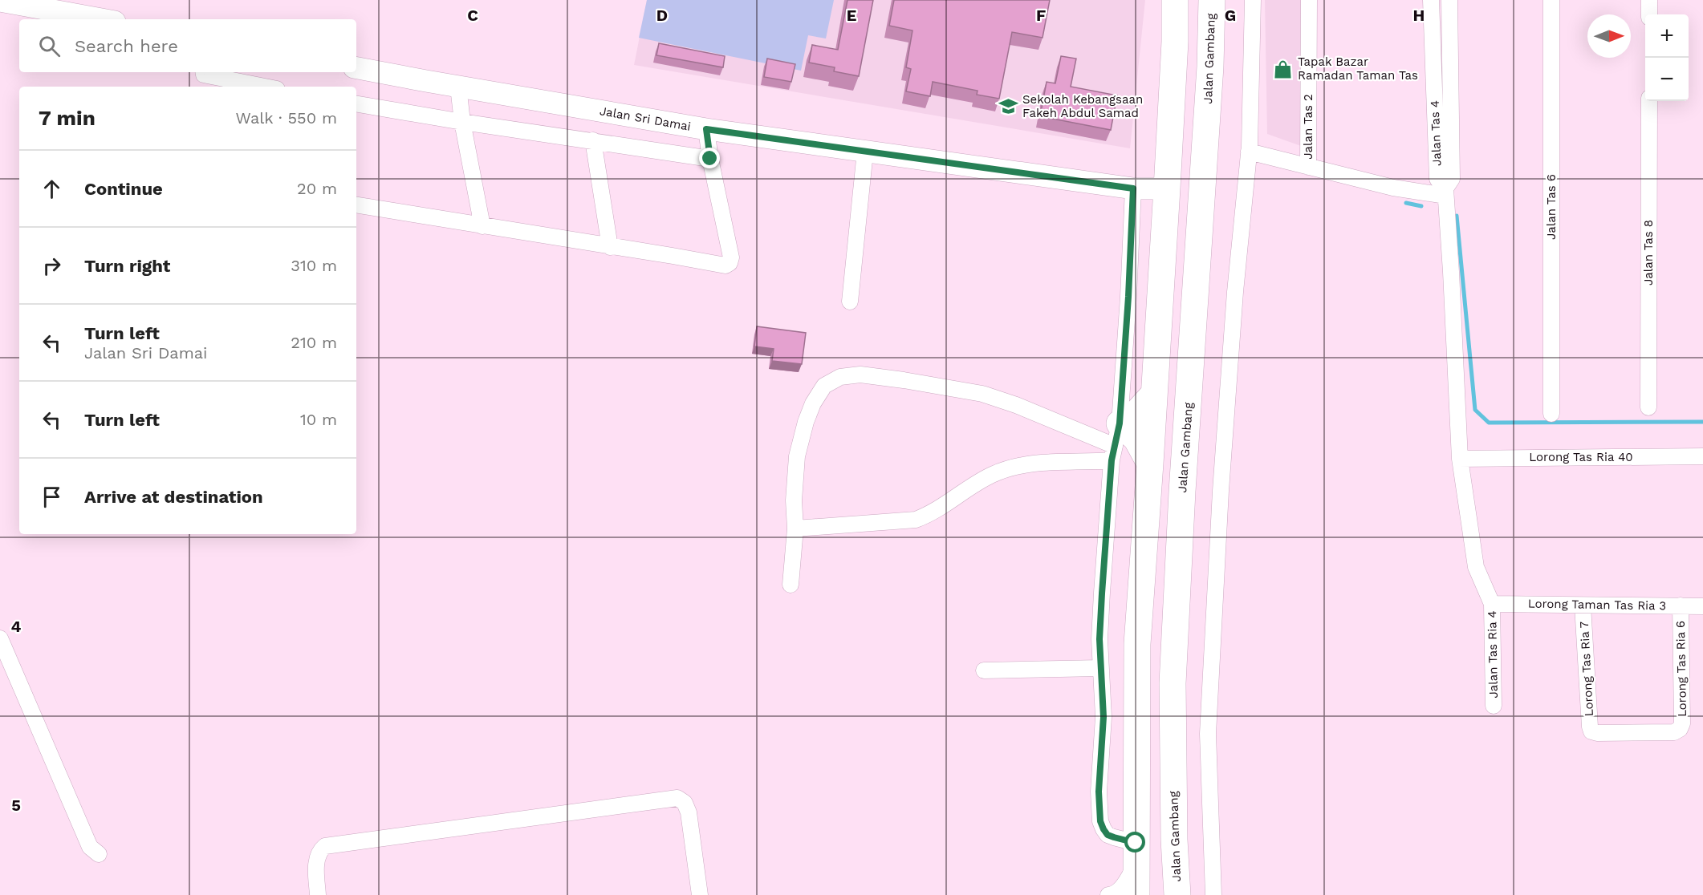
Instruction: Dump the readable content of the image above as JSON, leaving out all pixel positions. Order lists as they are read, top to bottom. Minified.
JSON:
{"streets":{"highway":["Jalan Gambang"],"street":["Jalan Sri Damai","Jalan Tas 2","Jalan Tas 4","Jalan Tas 6","Jalan Tas 8","Lorong Tas Ria 40","Lorong Taman Tas Ria 3","Jalan Tas Ria 4","Lorong Tas Ria 7","Lorong Tas Ria 6"]},"crossings":[["Lorong Taman Tas Ria 3","Jalan Tas Ria 4"],["Lorong Taman Tas Ria 3","Lorong Tas Ria 7"],["Lorong Taman Tas Ria 3","Lorong Tas Ria 6"],["Lorong Tas Ria 7","Lorong Tas Ria 6"]],"places":{"shop":["Tapak Bazar Ramadan Taman Tas"],"school or university":["Sekolah Kebangsaan Fakeh Abdul Samad"]},"north":"right","page":{"map_buttons":["+","−"],"search":"Search here","heading":["7 min","Walk · 550 m"],"list":[["Continue","20 m"],["Turn right","310 m"],["Turn left","Jalan Sri Damai","210 m"],["Turn left","10 m"],"Arrive at destination"]},"grid":{"columns":["C","D","E","F","G","H"],"rows":["4","5"]}}
